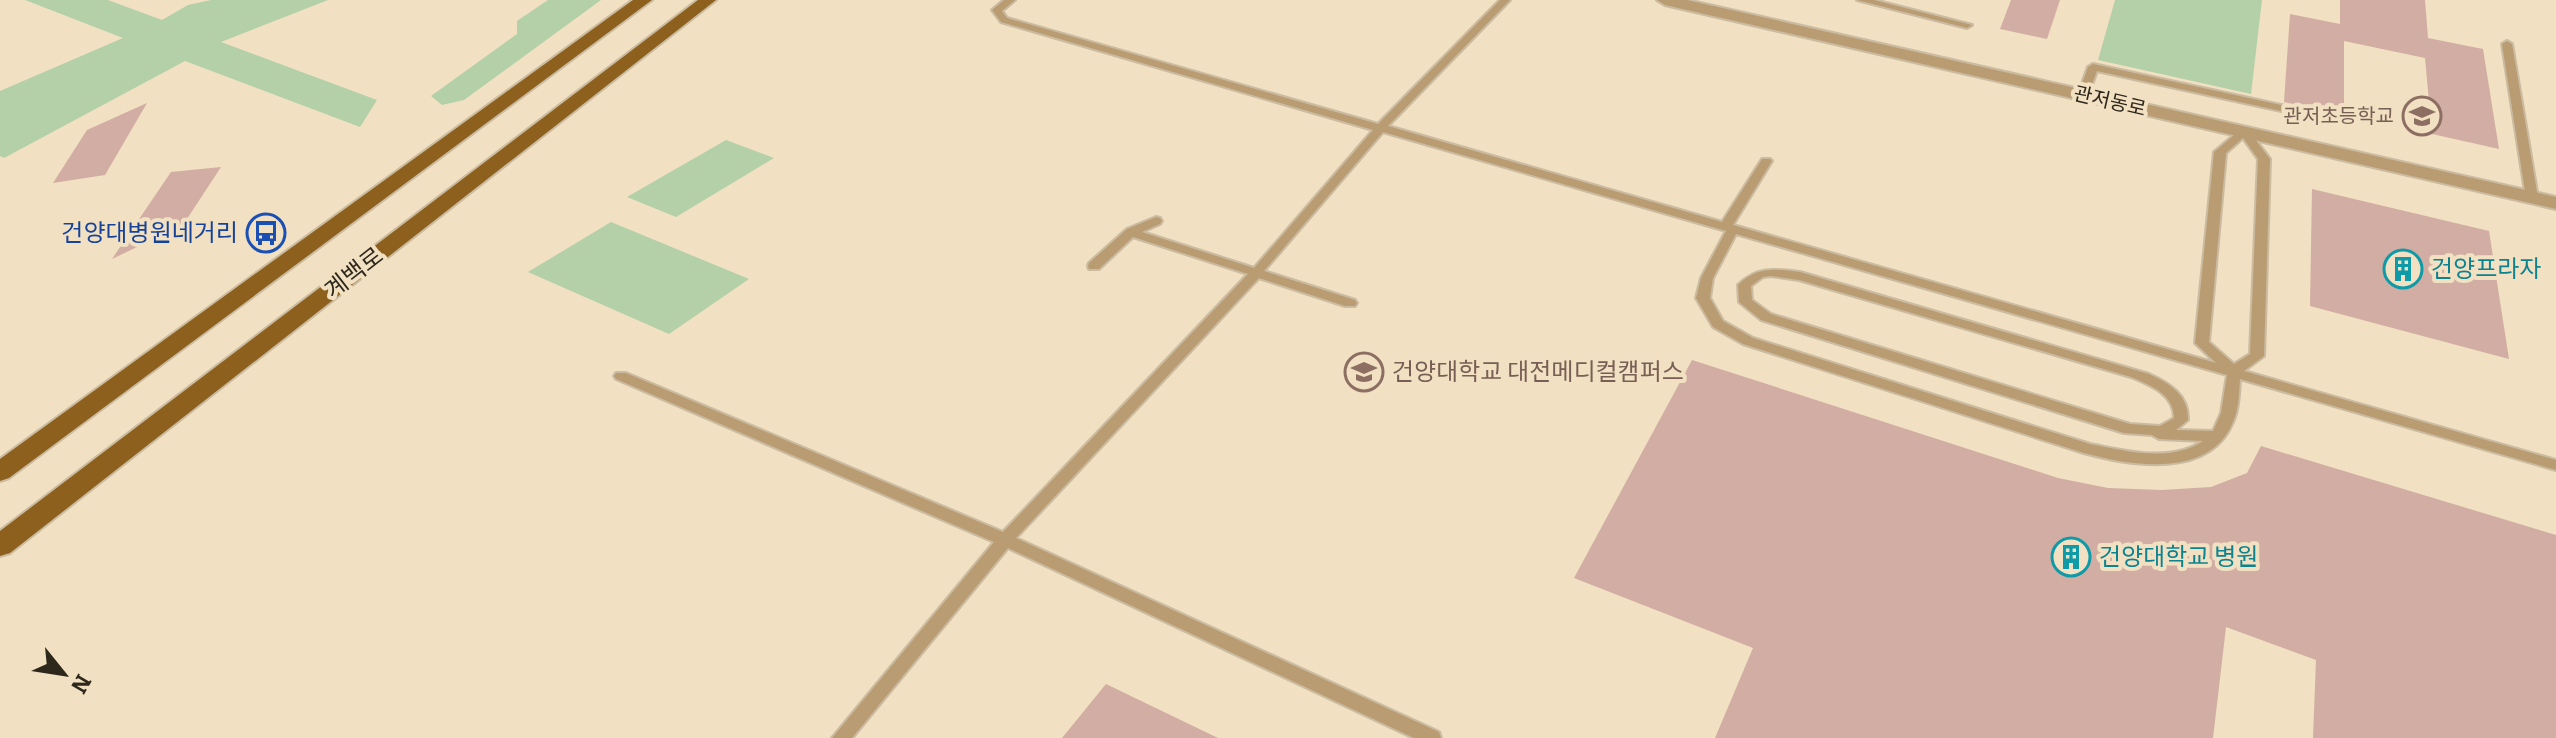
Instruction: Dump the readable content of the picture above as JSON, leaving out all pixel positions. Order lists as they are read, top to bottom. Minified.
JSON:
{"streets":{"main road":["계백로"],"street":["관저동로"]},"places":{"school or university":["관저초등학교","건양대학교 대전메디컬캠퍼스"],"bus stop":["건양대병원네거리"],"building":["건양프라자","건양대학교 병원"]},"north":"bottom right"}
